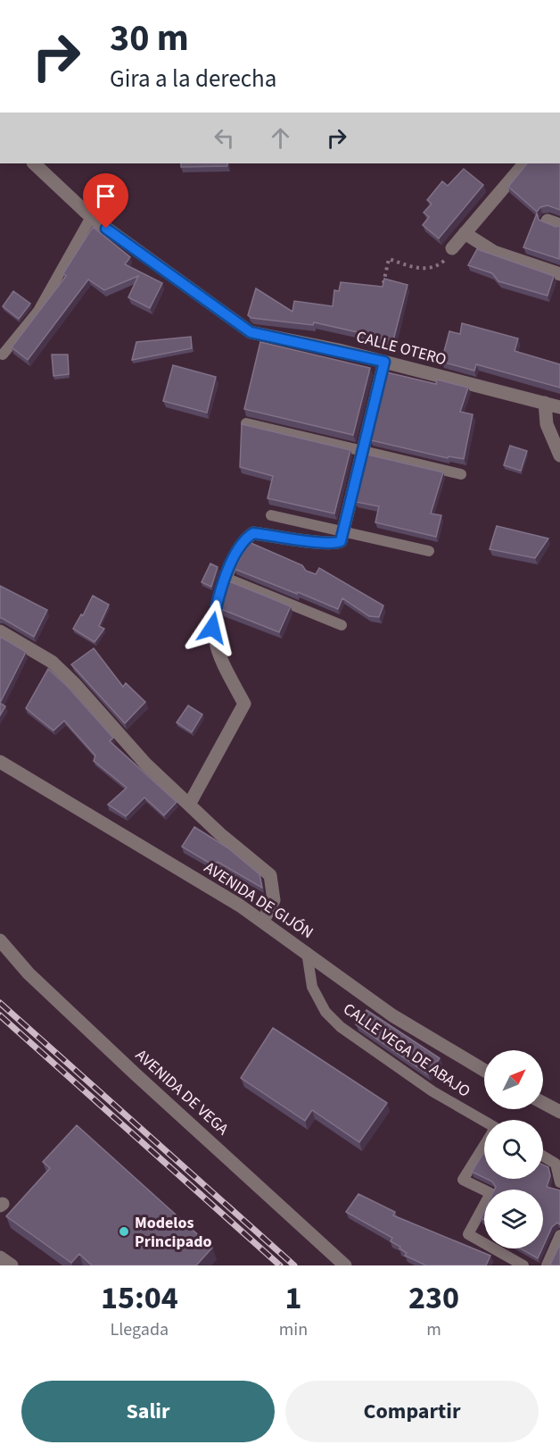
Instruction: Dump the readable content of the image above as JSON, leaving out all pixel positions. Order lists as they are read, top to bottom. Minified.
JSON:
{"streets":{"street":["CALLE OTERO","AVENIDA DE GIJÓN","AVENIDA DE VEGA"],"lane":["CALLE VEGA DE ABAJO"]},"crossings":[["AVENIDA DE GIJÓN","CALLE VEGA DE ABAJO"]],"places":["Modelos Principado"],"north":"top right","page":{"turn":["30 m","Gira a la derecha"],"eta":["15:04","Llegada","1","min","230","m"],"buttons":["Salir","Compartir"]}}
